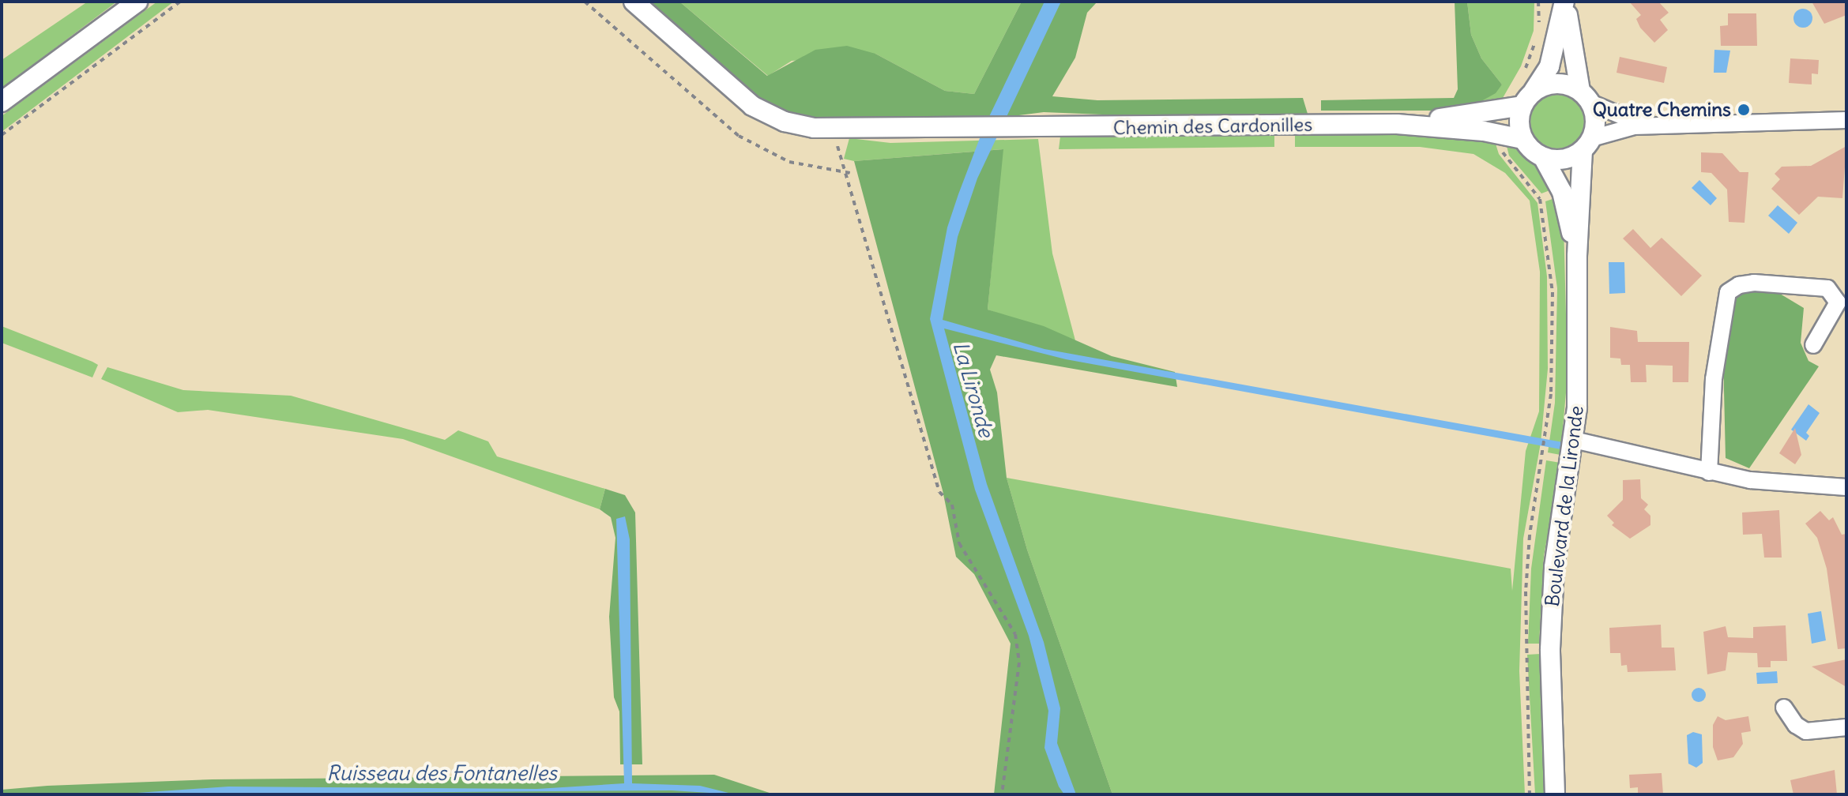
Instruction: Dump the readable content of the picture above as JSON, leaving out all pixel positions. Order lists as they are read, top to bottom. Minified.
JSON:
{"streets":{"street":["Chemin des Cardonilles","Boulevard de la Lironde"]},"crossings":[["Chemin des Cardonilles","Boulevard de la Lironde"]],"water":["La Lironde","Ruisseau des Fontanelles"],"places":["Quatre Chemins"]}
